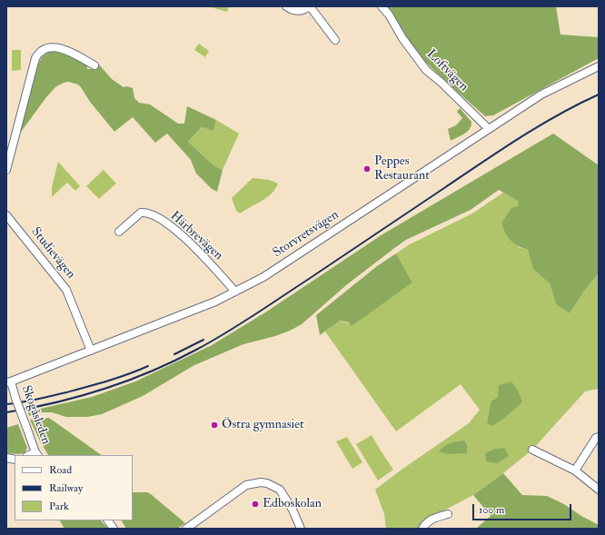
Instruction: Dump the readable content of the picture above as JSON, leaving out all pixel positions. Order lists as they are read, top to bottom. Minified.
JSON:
{"streets":{"street":["Loftvägen","Storvretsvägen","Härbrevägen","Studievägen","Skogåsleden"]},"crossings":[["Loftvägen","Storvretsvägen"],["Storvretsvägen","Härbrevägen"],["Storvretsvägen","Studievägen"],["Storvretsvägen","Skogåsleden"]],"places":["Peppes Restaurant","Östra gymnasiet","Edboskolan"],"legend":["Road","Railway","Park"],"scale_bar":"100 m"}
